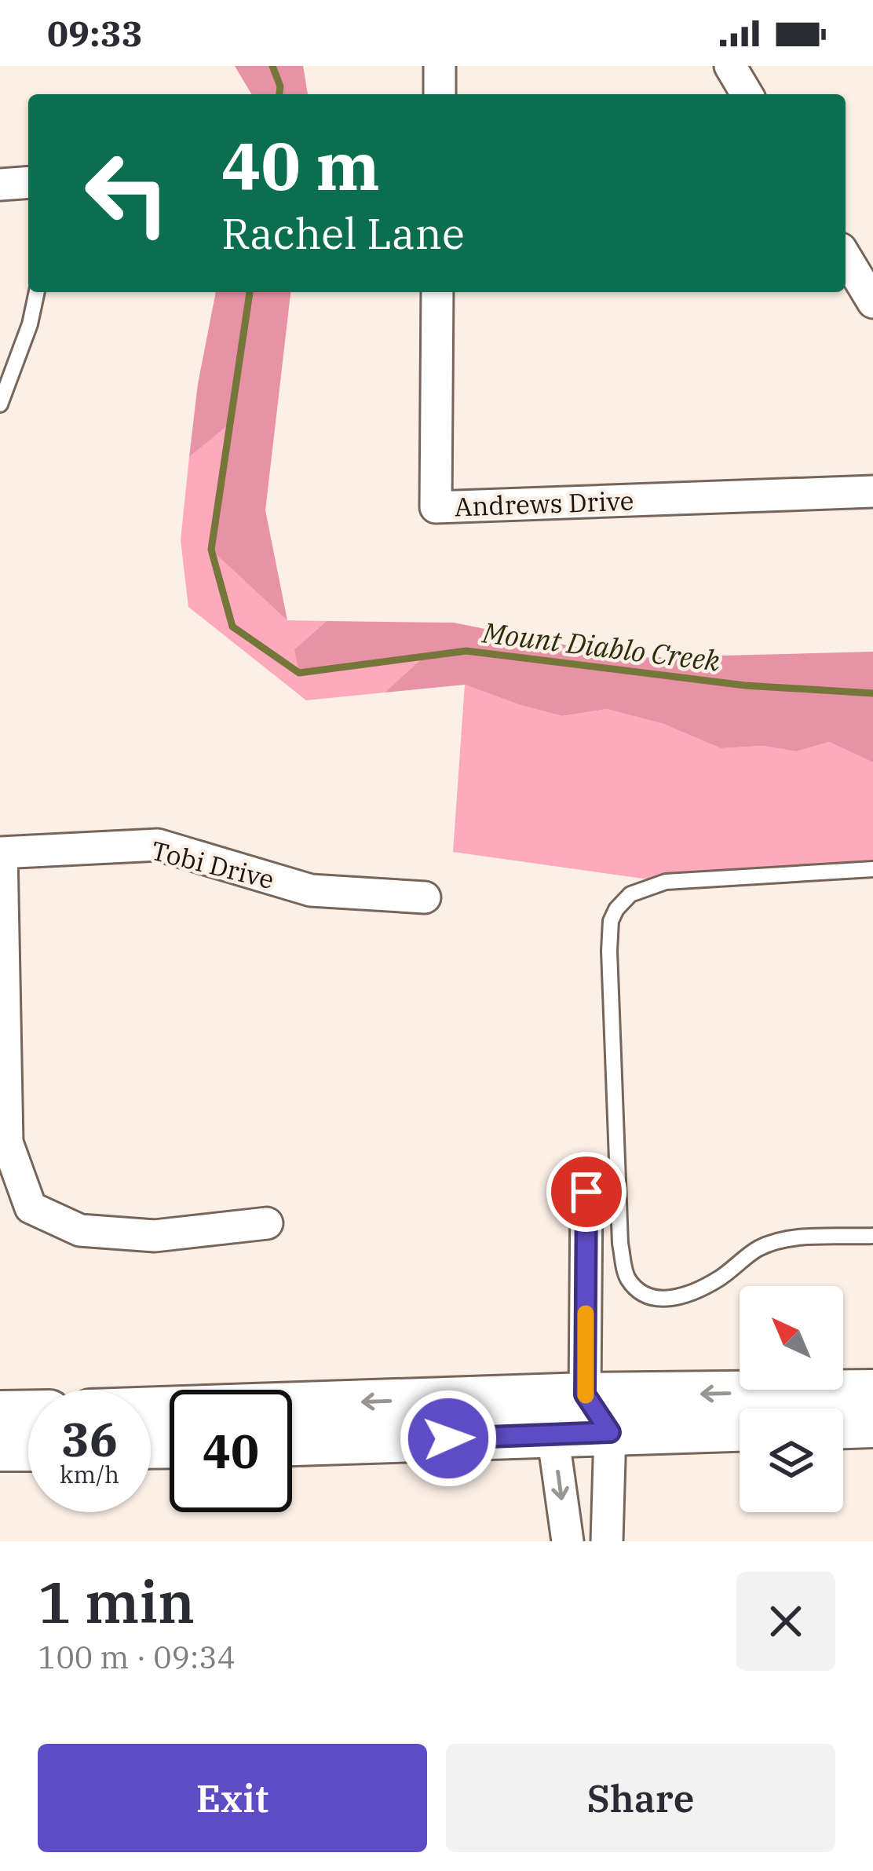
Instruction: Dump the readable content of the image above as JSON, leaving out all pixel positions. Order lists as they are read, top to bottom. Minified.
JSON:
{"streets":{"street":["Andrews Drive","Tobi Drive"]},"water":["Mount Diablo Creek"],"north":"top left","page":{"status":"09:33","turn":["40 m","Rachel Lane"],"speed":"36 km/h","limit":"40","heading":["1 min","100 m · 09:34"],"buttons":["Exit","Share"]}}
